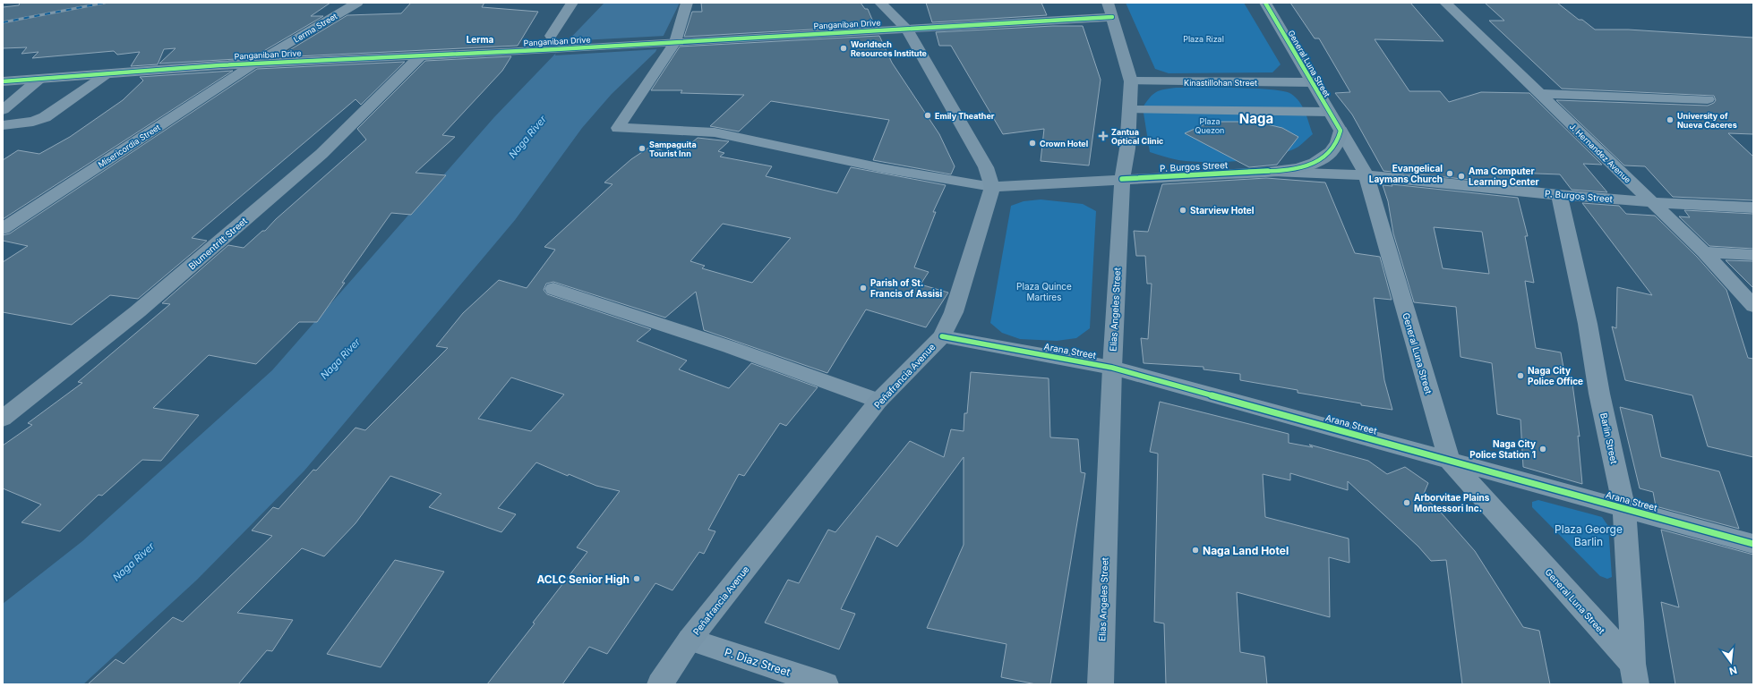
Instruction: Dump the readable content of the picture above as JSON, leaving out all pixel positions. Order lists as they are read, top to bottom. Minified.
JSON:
{"streets":{"main road":["Panganiban Drive","General Luna Street","P. Burgos Street","Blumentritt Street","Elias Angeles Street","Peñafrancia Avenue"],"street":["Lerma Street","Kinastillohan Street","Misericordia Street","J. Hernandez Avenue","Arana Street","Barlin Street","P. Diaz Street"]},"crossings":[["Panganiban Drive","Lerma Street"],["Panganiban Drive","Misericordia Street"],["Panganiban Drive","Blumentritt Street"],["Panganiban Drive","Elias Angeles Street"],["Lerma Street","Misericordia Street"],["General Luna Street","Kinastillohan Street"],["General Luna Street","P. Burgos Street"],["General Luna Street","Arana Street"],["General Luna Street","Barlin Street"],["Kinastillohan Street","Elias Angeles Street"],["J. Hernandez Avenue","P. Burgos Street"],["P. Burgos Street","Elias Angeles Street"],["P. Burgos Street","Peñafrancia Avenue"],["P. Burgos Street","Barlin Street"],["Elias Angeles Street","Arana Street"],["Arana Street","Peñafrancia Avenue"],["Arana Street","Barlin Street"],["Peñafrancia Avenue","P. Diaz Street"]],"districts":["Lerma","Naga"],"water":["Naga River"],"parks":["Plaza Rizal","Plaza Quezon","Plaza Quince Martires","Plaza George Barlin"],"places":{"other":["Worldtech Resources Institute","Emily Theather","University of Nueva Caceres","Crown Hotel","Sampaguita Tourist Inn","Evangelical Laymans Church","Ama Computer Learning Center","Starview Hotel","Parish of St. Francis of Assisi","Naga City Police Office","Naga City Police Station 1","Arborvitae Plains Montessori Inc.","Naga Land Hotel","ACLC Senior High"],"health":["Zantua Optical Clinic"]},"north":"bottom"}
